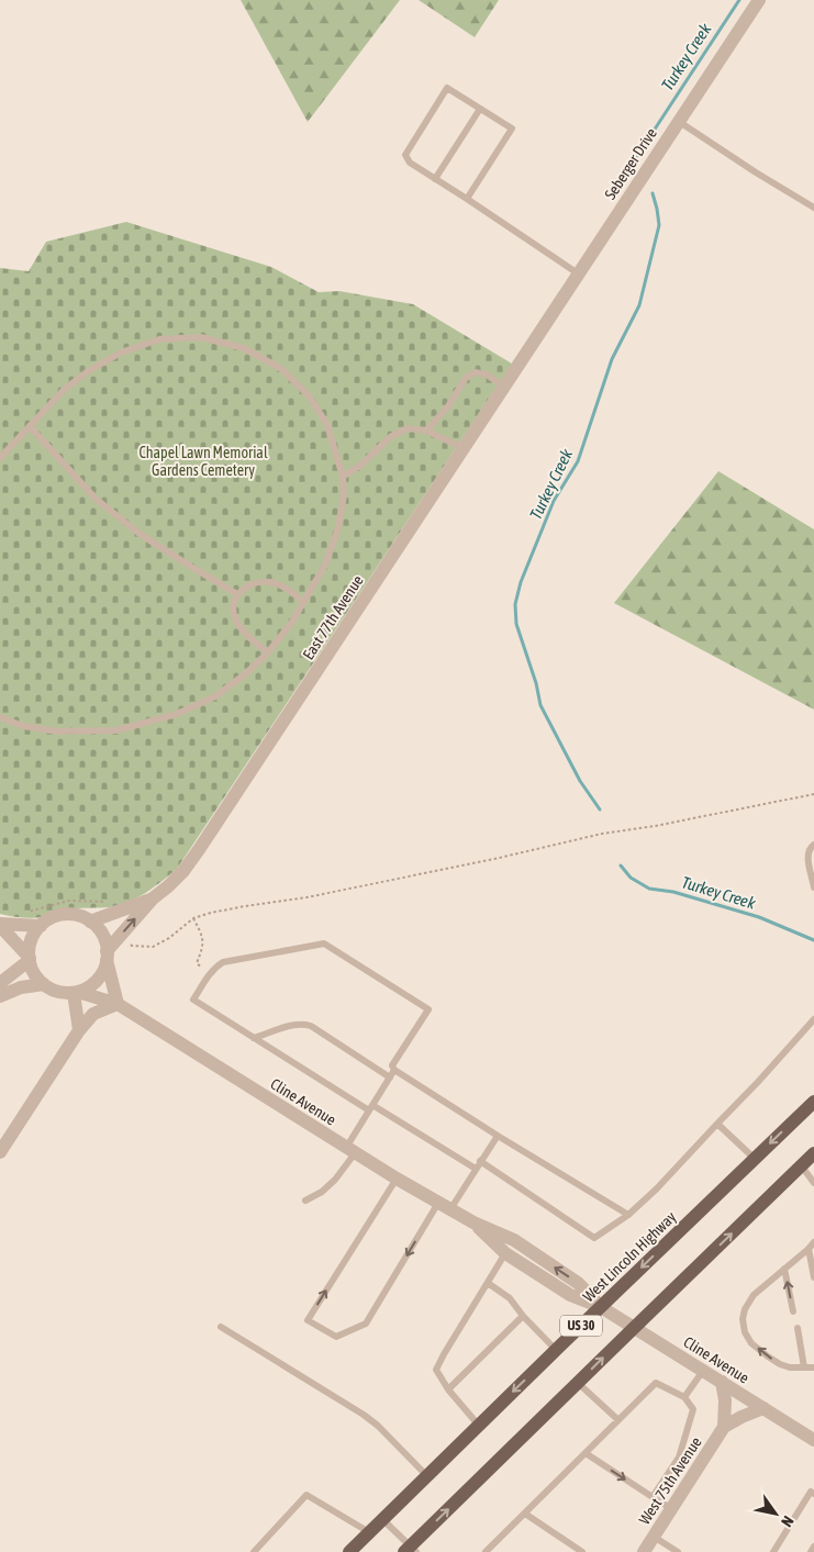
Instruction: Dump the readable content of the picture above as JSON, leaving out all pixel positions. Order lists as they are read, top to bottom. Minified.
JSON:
{"streets":{"main road":["West Lincoln Highway","US 30"],"street":["Seberger Drive","East 77th Avenue","Cline Avenue","West 75th Avenue"]},"crossings":[["Seberger Drive","East 77th Avenue"],["East 77th Avenue","Cline Avenue"],["Cline Avenue","West Lincoln Highway"],["Cline Avenue","US 30"]],"water":["Turkey Creek"],"parks":["Chapel Lawn Memorial Gardens Cemetery"],"north":"bottom right"}
